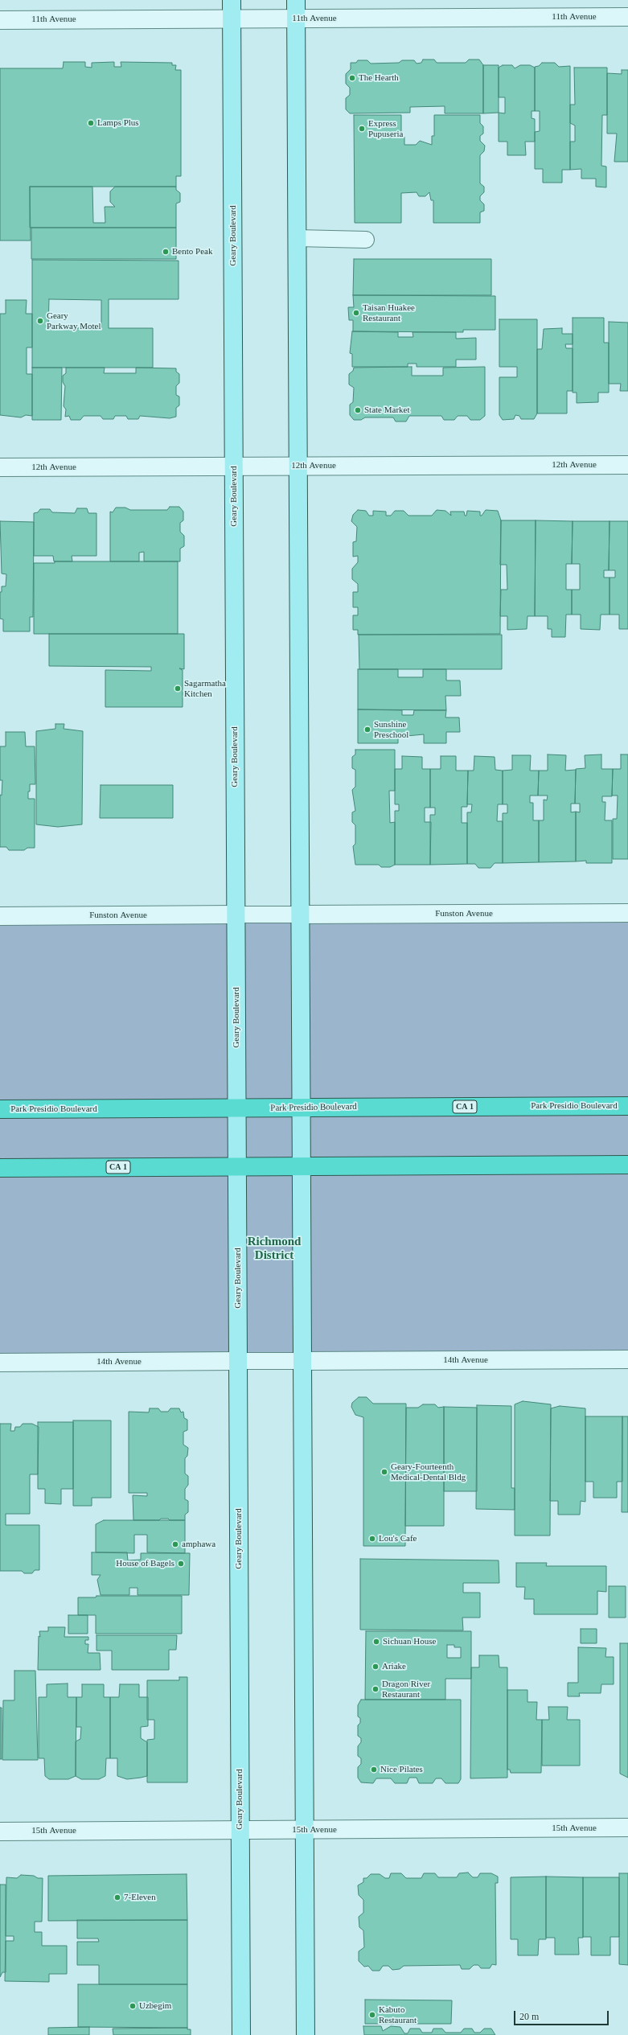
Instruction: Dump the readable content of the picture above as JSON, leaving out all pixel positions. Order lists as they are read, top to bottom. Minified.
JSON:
{"streets":{"highway":["Park Presidio Boulevard","CA 1"],"main road":["Geary Boulevard"],"street":["11th Avenue","12th Avenue","Funston Avenue","14th Avenue","15th Avenue"]},"crossings":[["11th Avenue","Geary Boulevard"],["Geary Boulevard","12th Avenue"],["Geary Boulevard","Funston Avenue"],["Geary Boulevard","Park Presidio Boulevard"],["Geary Boulevard","CA 1"],["Geary Boulevard","14th Avenue"],["Geary Boulevard","15th Avenue"]],"districts":["Richmond District"],"places":["The Hearth","Lamps Plus","Express Pupuseria","Bento Peak","Taisan Huakee Restaurant","Geary Parkway Motel","State Market","Sagarmatha Kitchen","Sunshine Preschool","Geary-Fourteenth Medical-Dental Bldg","Lou's Cafe","amphawa","House of Bagels","Sichuan House","Ariake","Dragon River Restaurant","Nice Pilates","7-Eleven","Uzbegim","Kabuto Restaurant"],"scale_bar":"20 m"}
